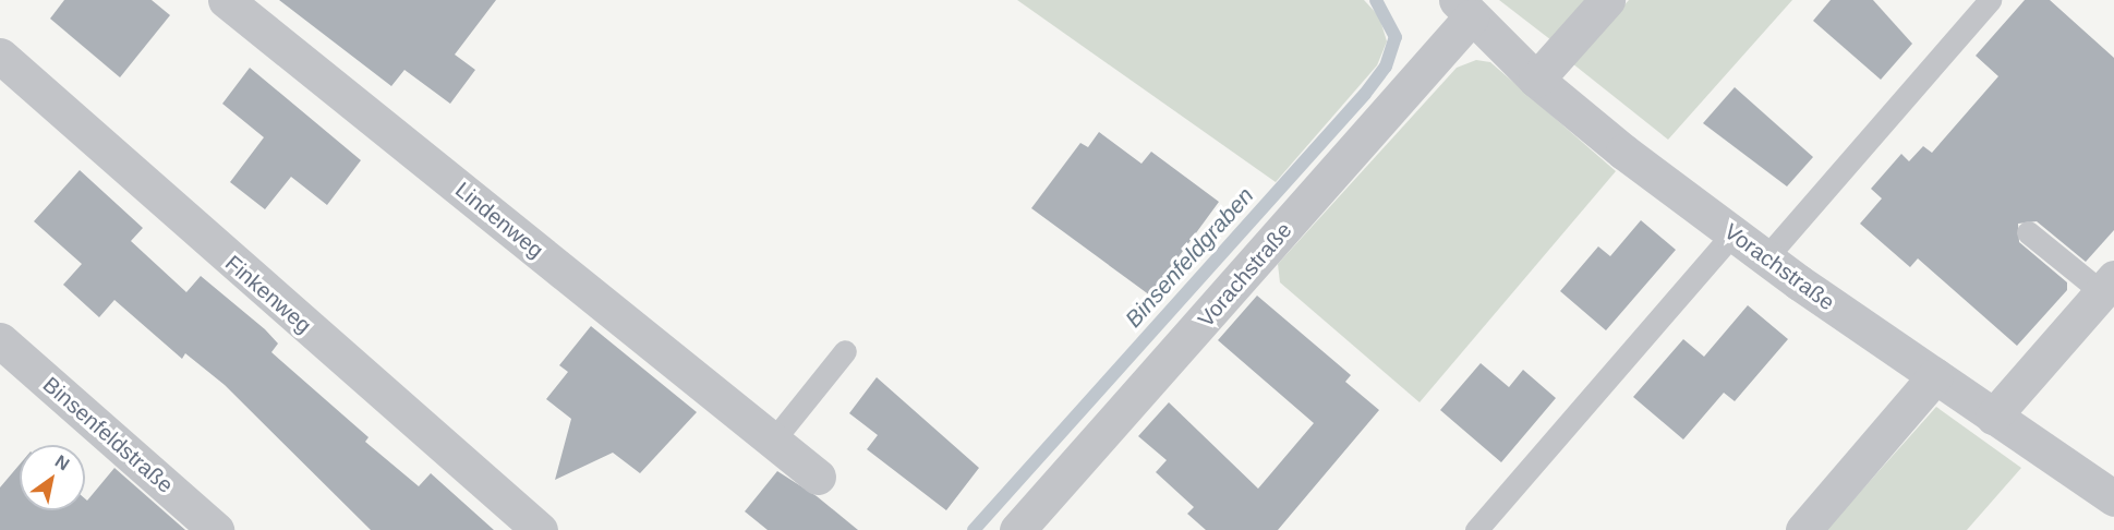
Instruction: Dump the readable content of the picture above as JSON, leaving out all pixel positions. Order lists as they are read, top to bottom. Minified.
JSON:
{"streets":{"street":["Lindenweg","Vorachstraße","Finkenweg","Binsenfeldstraße"]},"water":["Binsenfeldgraben"],"north":"top right"}
